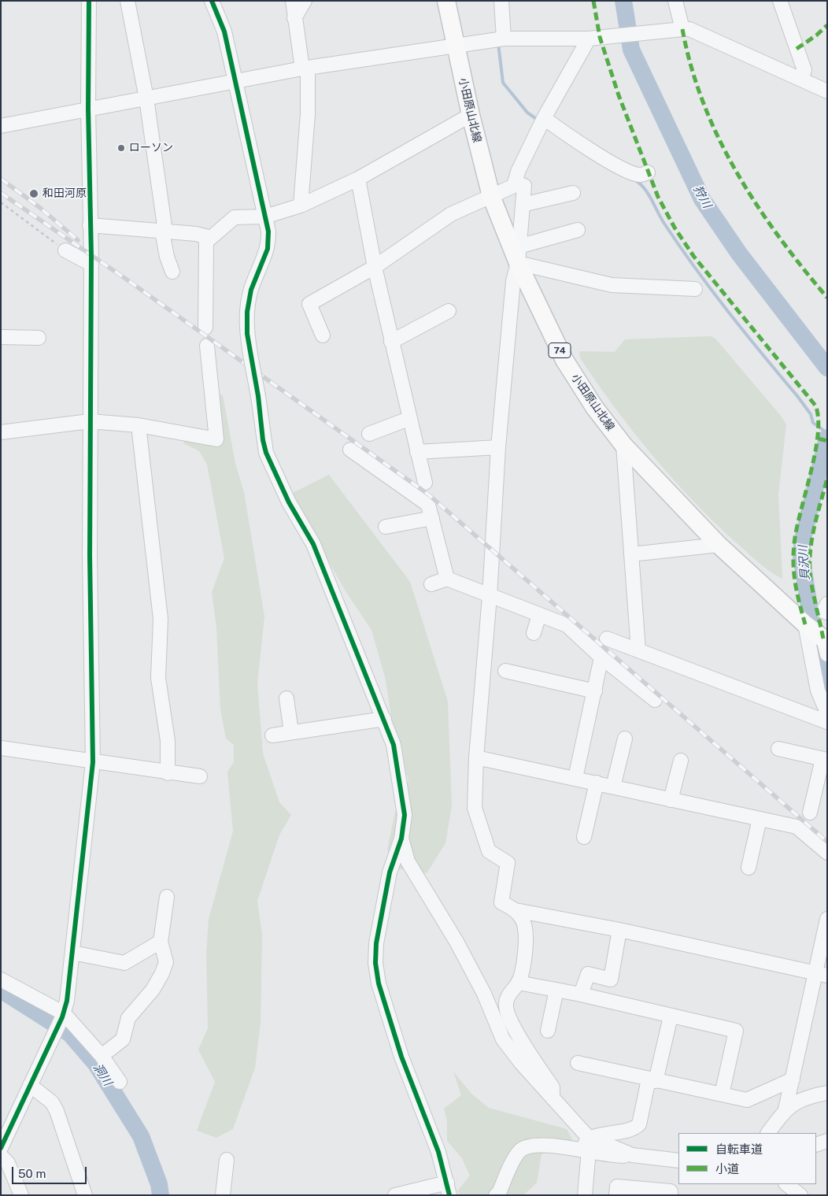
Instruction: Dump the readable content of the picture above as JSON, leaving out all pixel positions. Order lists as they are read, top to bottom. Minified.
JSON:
{"streets":{"main road":["小田原山北線","74"]},"water":["狩川","貝沢川","洞川"],"places":["ローソン","和田河原"],"legend":["自転車道","小道"],"scale_bar":"50 m"}
